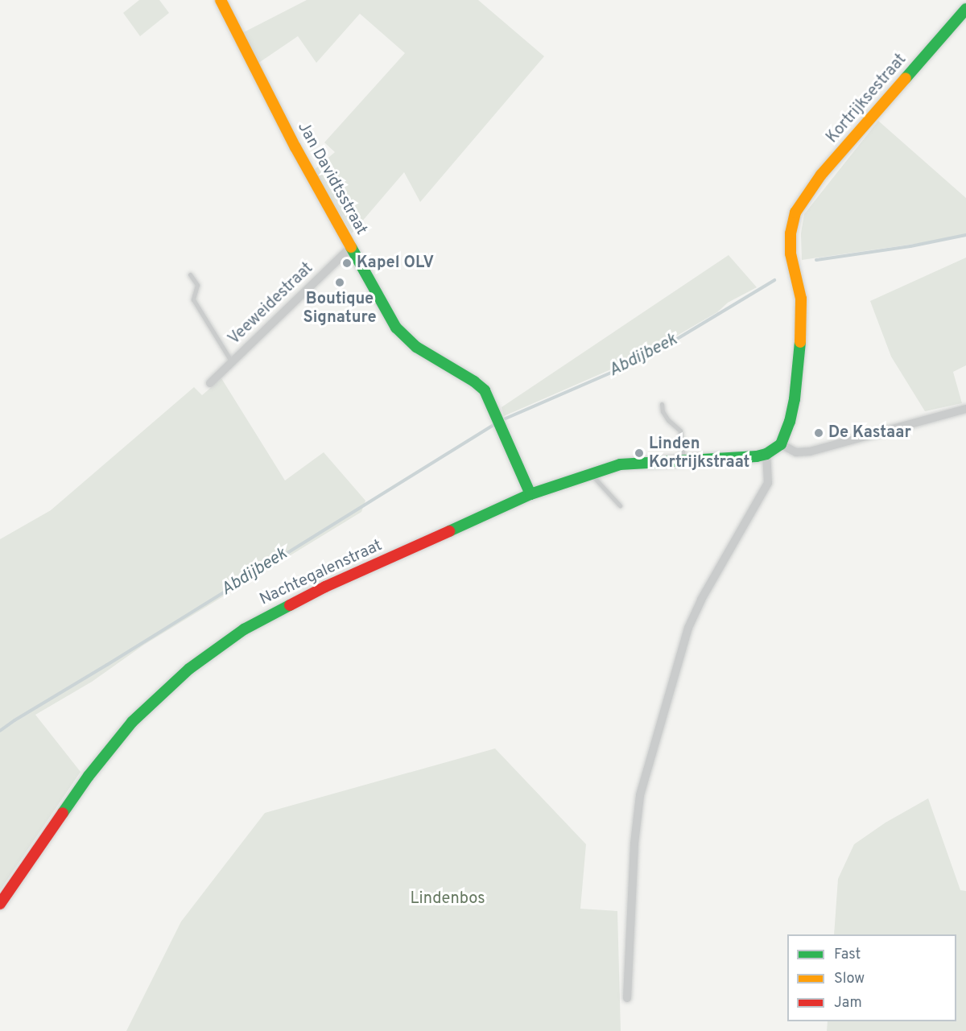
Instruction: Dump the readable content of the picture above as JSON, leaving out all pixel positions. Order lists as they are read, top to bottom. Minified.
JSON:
{"streets":{"street":["Kortrijksestraat","Jan Davidtsstraat","Veeweidestraat","Nachtegalenstraat"]},"crossings":[["Jan Davidtsstraat","Veeweidestraat"],["Jan Davidtsstraat","Nachtegalenstraat"]],"water":["Abdijbeek"],"parks":["Lindenbos"],"places":["Kapel OLV","Boutique Signature","De Kastaar","Linden Kortrijkstraat"],"legend":["Fast","Slow","Jam"]}
